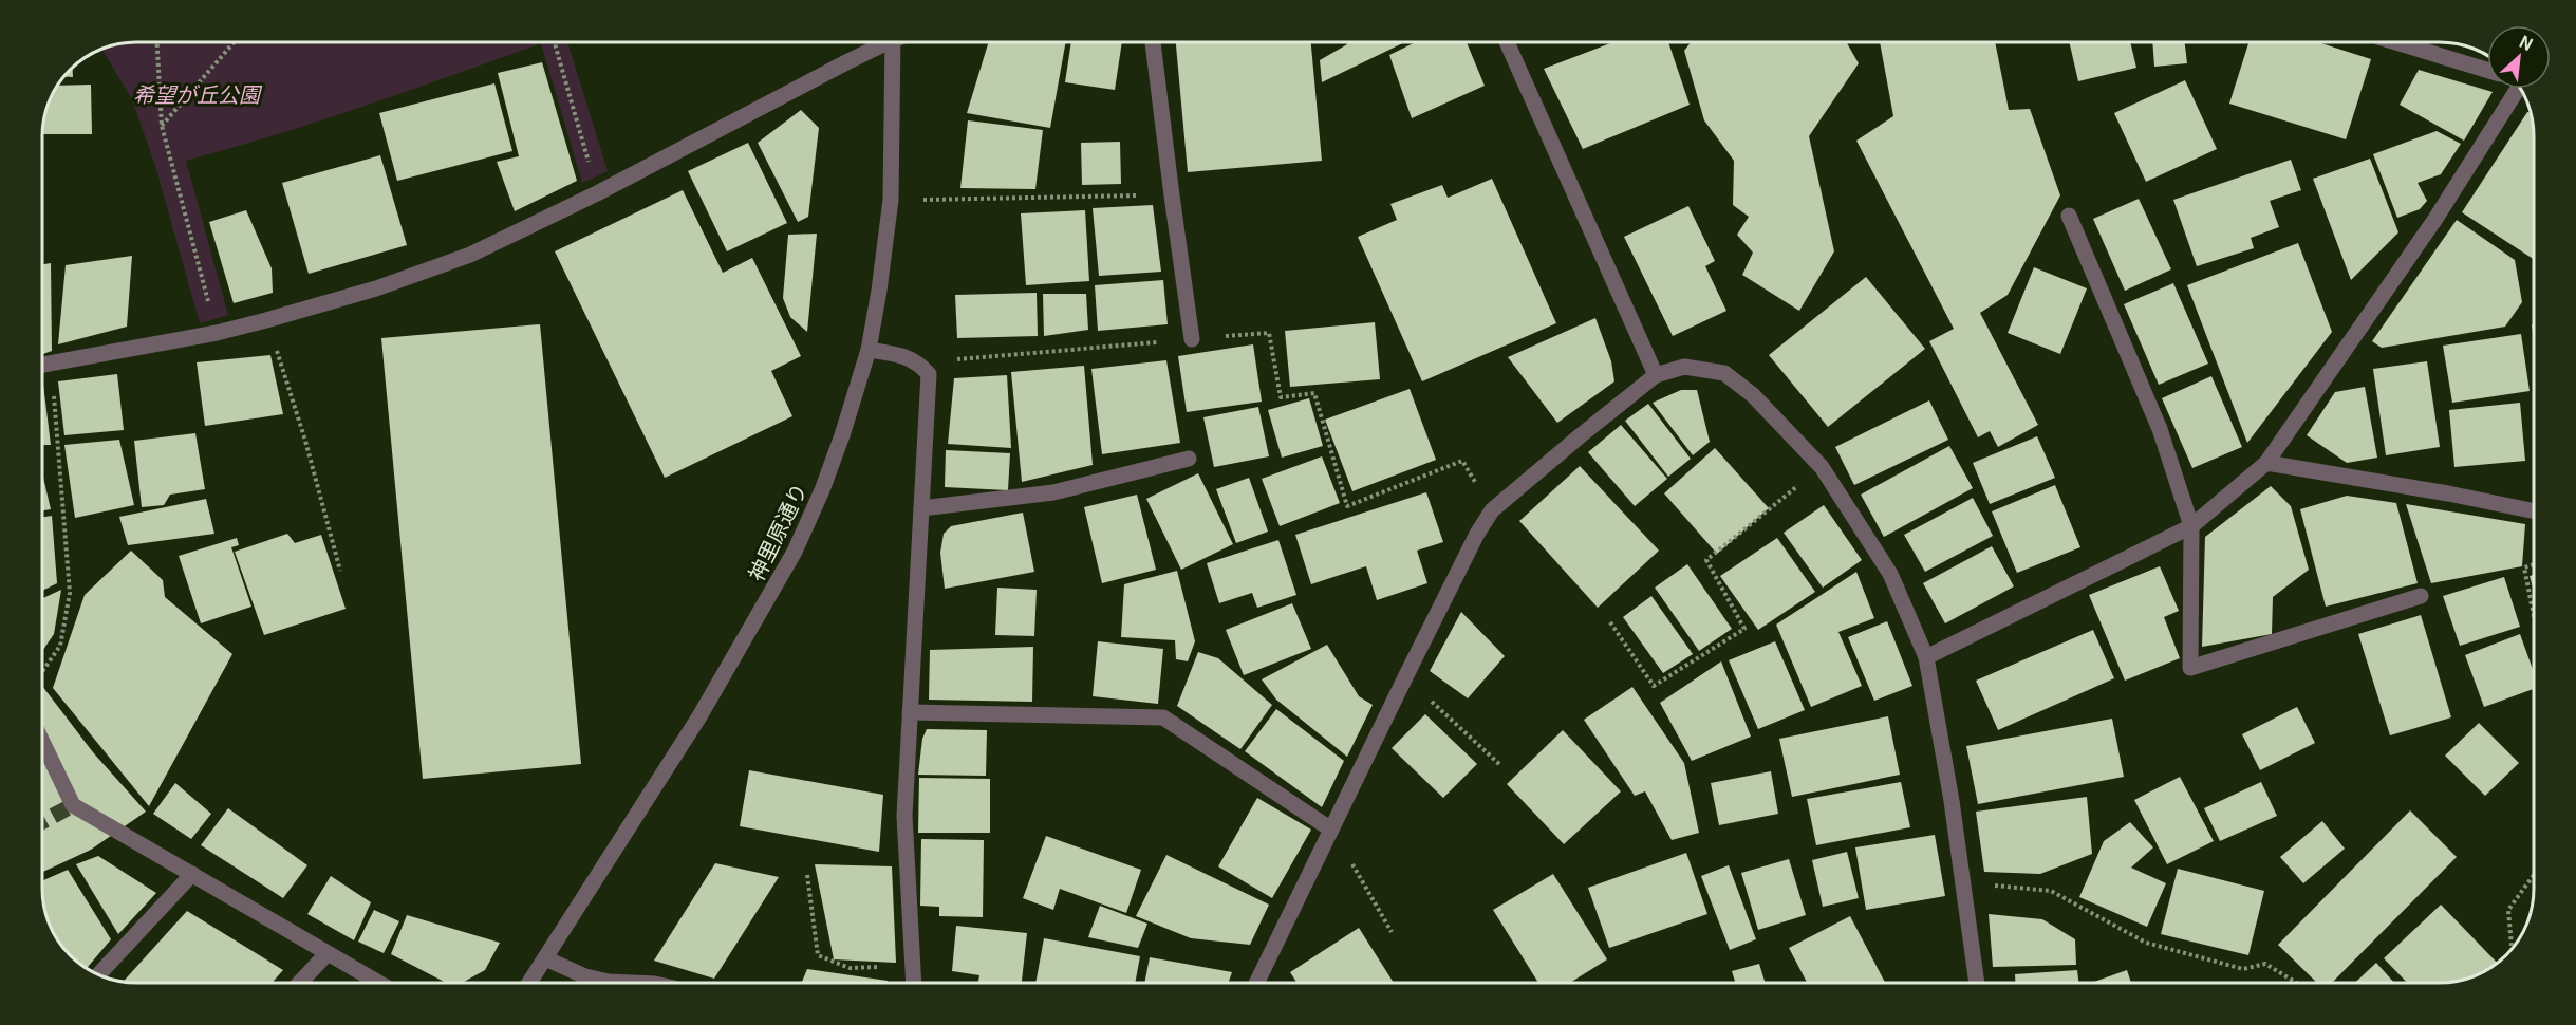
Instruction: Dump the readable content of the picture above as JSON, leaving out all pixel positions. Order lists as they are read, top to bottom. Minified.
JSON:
{"streets":{"street":["神里原通り"]},"parks":["希望が丘公園"],"north":"top right"}
